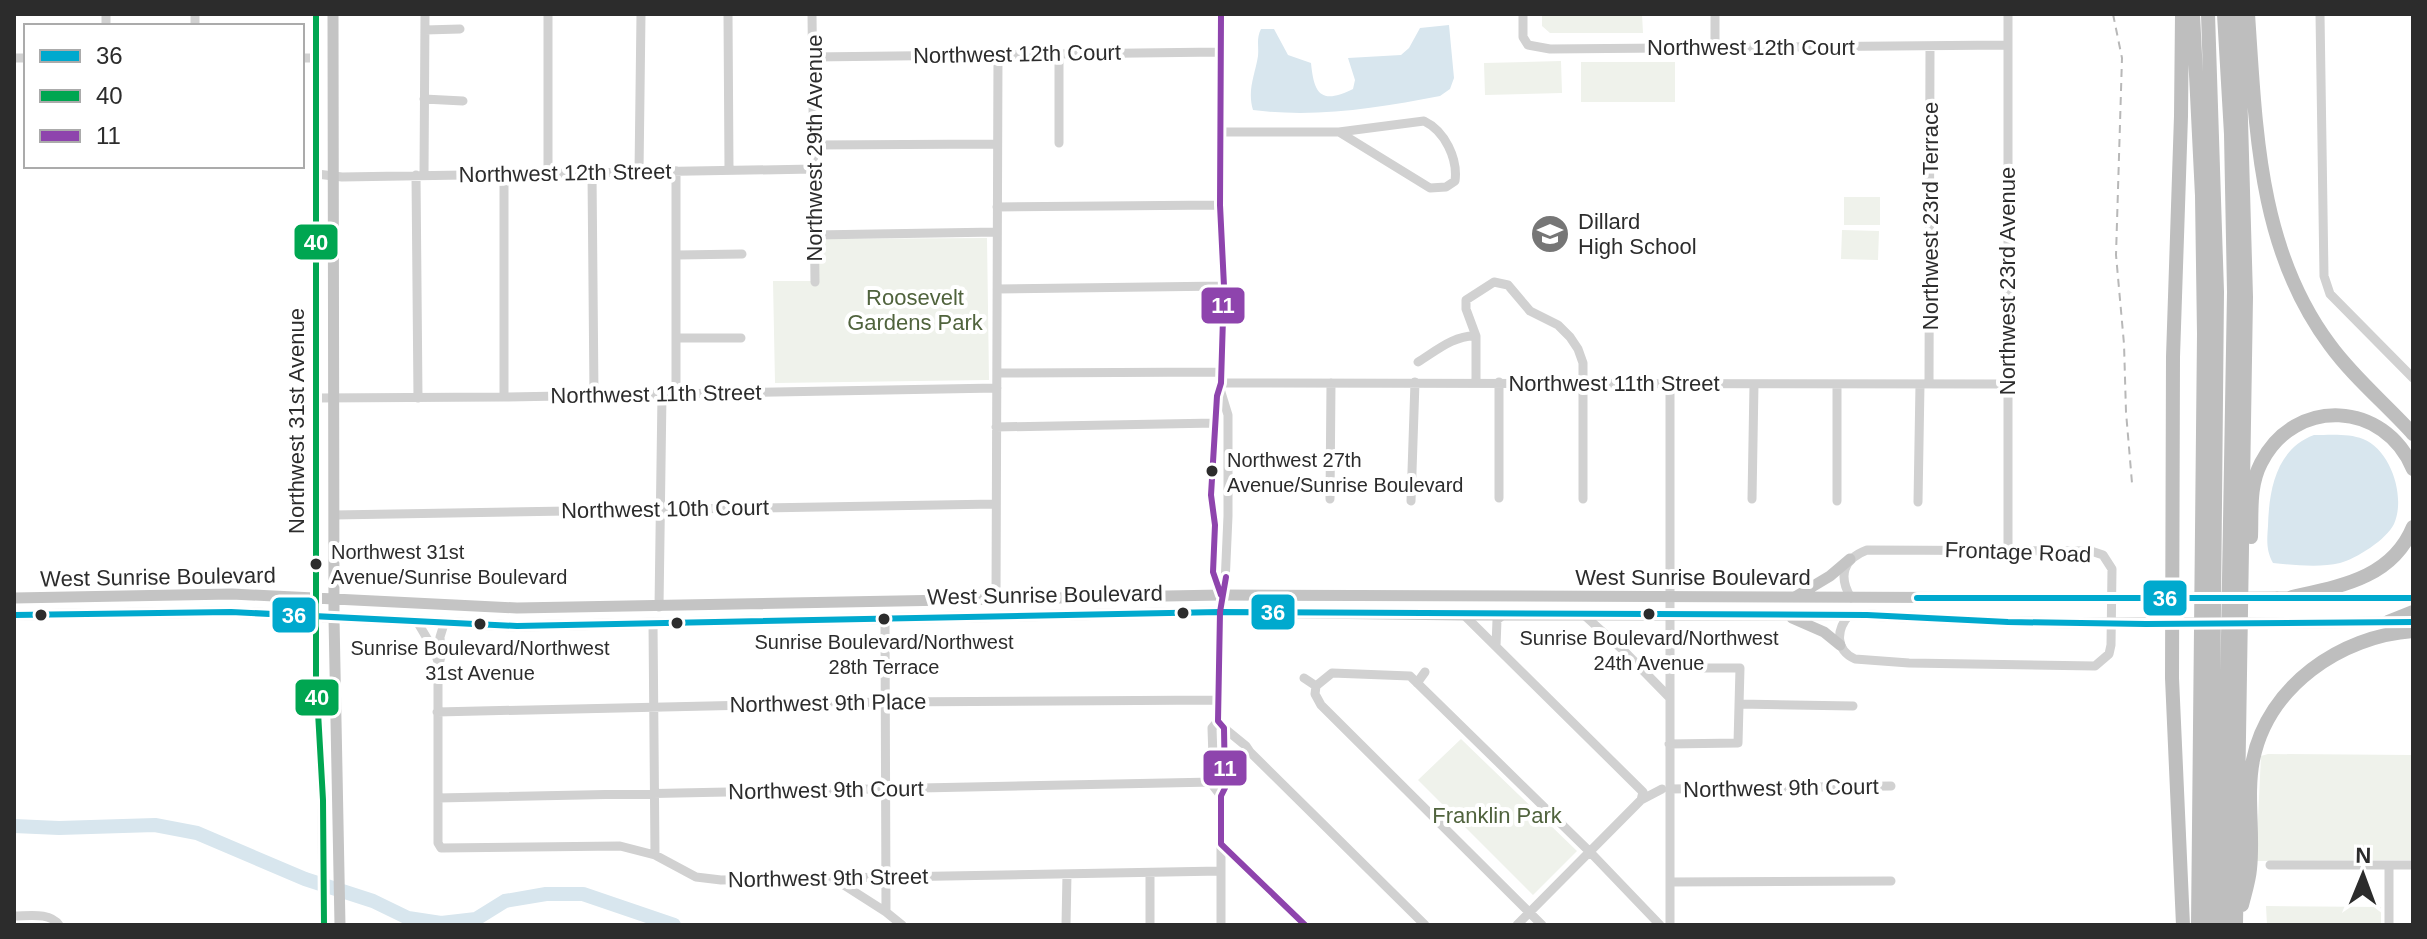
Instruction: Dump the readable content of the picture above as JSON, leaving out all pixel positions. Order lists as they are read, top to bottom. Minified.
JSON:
{"streets":{"main road":["Northwest 31st Avenue","West Sunrise Boulevard"],"street":["Northwest 12th Court","Northwest 29th Avenue","Northwest 12th Street","Northwest 23rd Terrace","Northwest 23rd Avenue","Northwest 11th Street","Northwest 10th Court","Frontage Road","Northwest 9th Place","Northwest 9th Court","Northwest 9th Street"]},"crossings":[["Northwest 12th Court","Northwest 29th Avenue"],["Northwest 12th Court","Northwest 23rd Terrace"],["Northwest 12th Court","Northwest 23rd Avenue"],["Northwest 29th Avenue","Northwest 12th Street"],["Northwest 12th Street","Northwest 31st Avenue"],["Northwest 23rd Terrace","Northwest 11th Street"],["Northwest 23rd Avenue","Northwest 11th Street"],["Northwest 23rd Avenue","Frontage Road"],["Northwest 11th Street","Northwest 31st Avenue"],["Northwest 31st Avenue","Northwest 10th Court"],["Northwest 31st Avenue","West Sunrise Boulevard"],["Northwest 9th Court","Northwest 9th Street"]],"parks":["Roosevelt Gardens Park","Franklin Park"],"places":{"school or university":["Dillard High School"],"other":["Northwest 27th Avenue/Sunrise Boulevard","Northwest 31st Avenue/Sunrise Boulevard","Sunrise Boulevard/Northwest 24th Avenue","Sunrise Boulevard/Northwest 28th Terrace","Sunrise Boulevard/Northwest 31st Avenue"]},"lines":["transit line 40","transit line 11","transit line 36"],"legend":["36","40","11"],"north":"top"}
